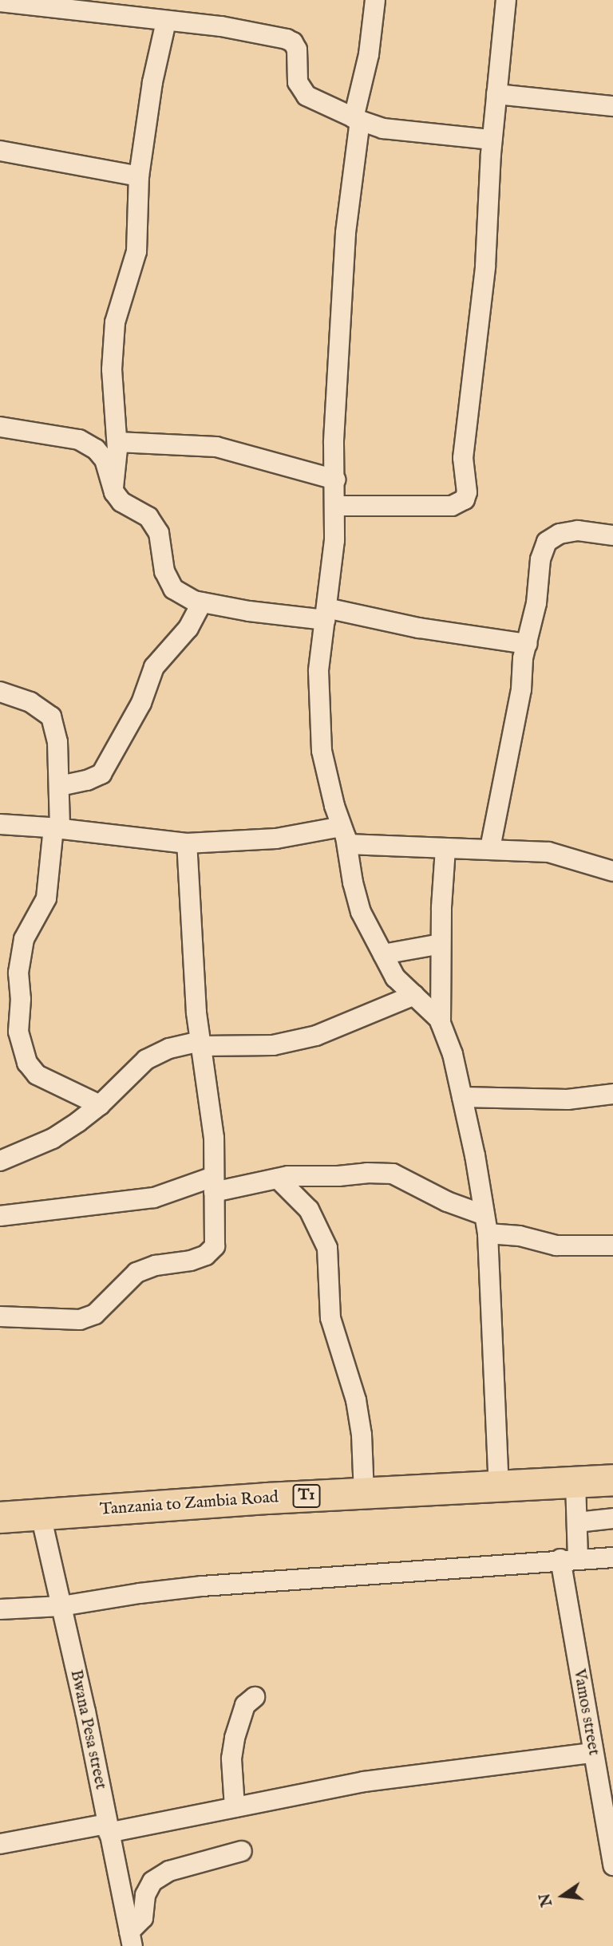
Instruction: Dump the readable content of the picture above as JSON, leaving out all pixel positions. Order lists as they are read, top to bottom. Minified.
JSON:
{"streets":{"highway":["T1","Tanzania to Zambia Road"],"street":["Vamos street","Bwana Pesa street"]},"crossings":[["Tanzania to Zambia Road","Vamos street"],["Tanzania to Zambia Road","Bwana Pesa street"]],"north":"left"}
